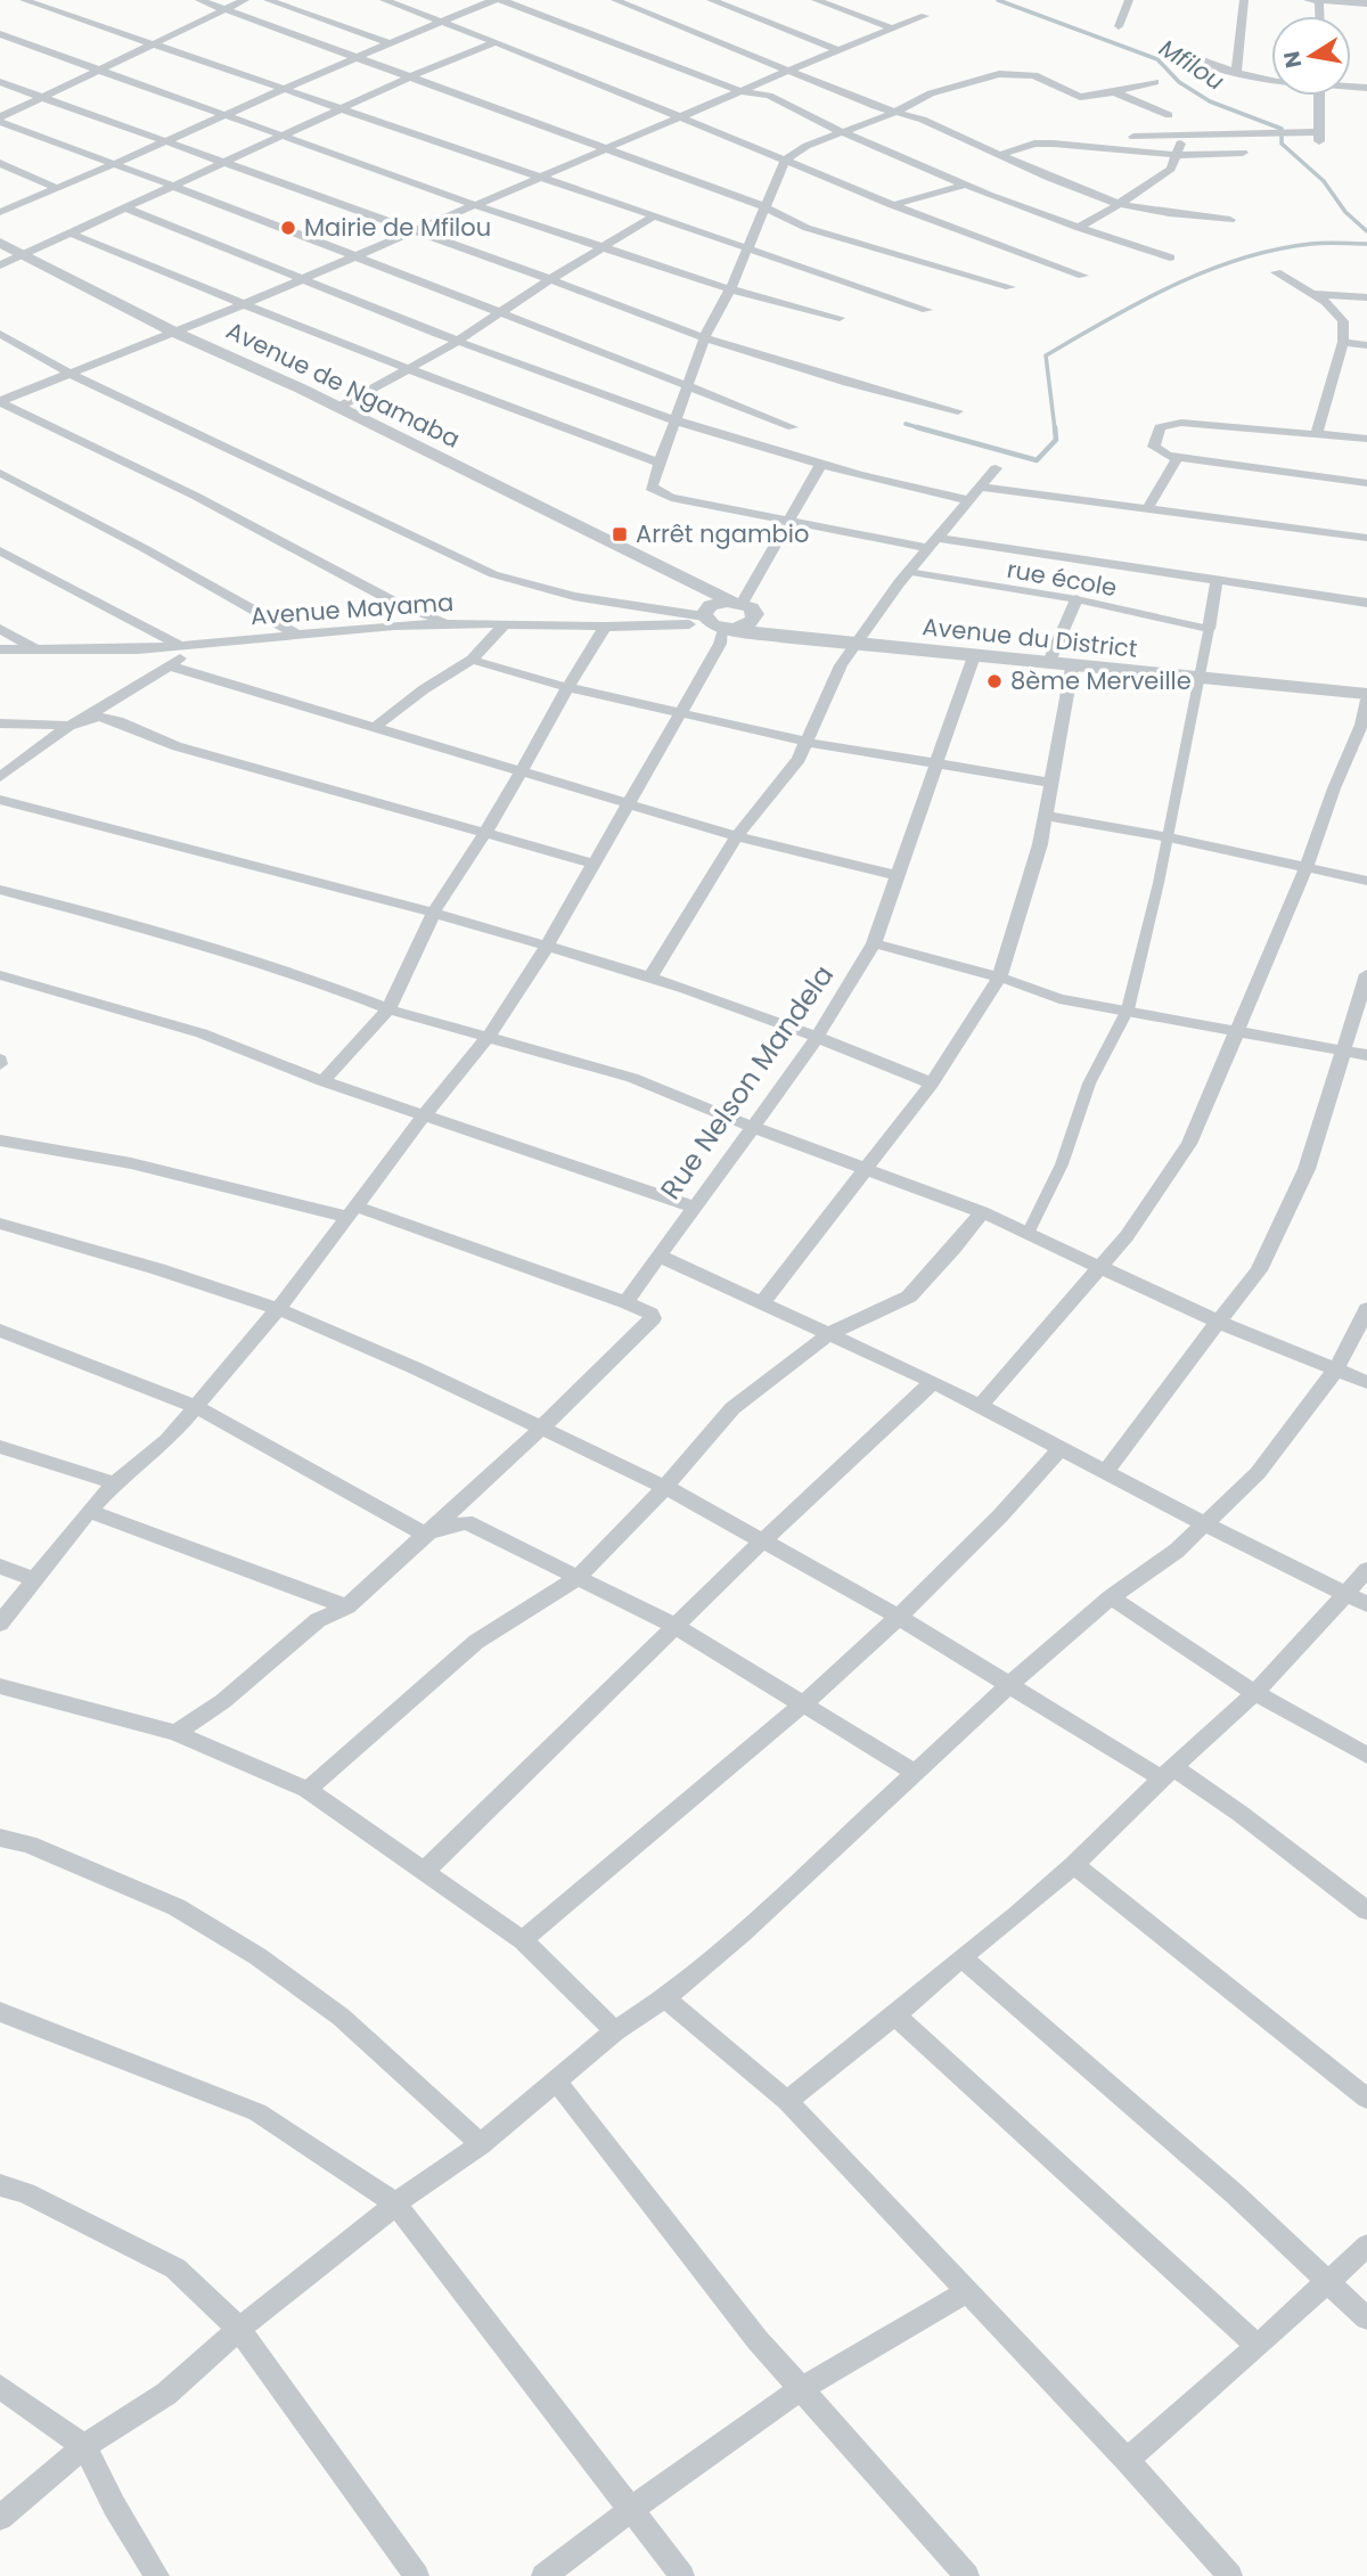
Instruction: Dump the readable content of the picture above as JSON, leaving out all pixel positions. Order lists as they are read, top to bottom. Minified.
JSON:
{"streets":{"street":["Avenue de Ngamaba","rue école","Avenue Mayama","Avenue du District","Rue Nelson Mandela"]},"crossings":[["Avenue de Ngamaba","Avenue Mayama"],["Avenue de Ngamaba","Avenue du District"],["Avenue Mayama","Avenue du District"],["Avenue du District","Rue Nelson Mandela"]],"water":["Mfilou"],"places":{"other":["Mairie de Mfilou","8ème Merveille"],"transit":["Arrêt ngambio"]},"north":"left"}
